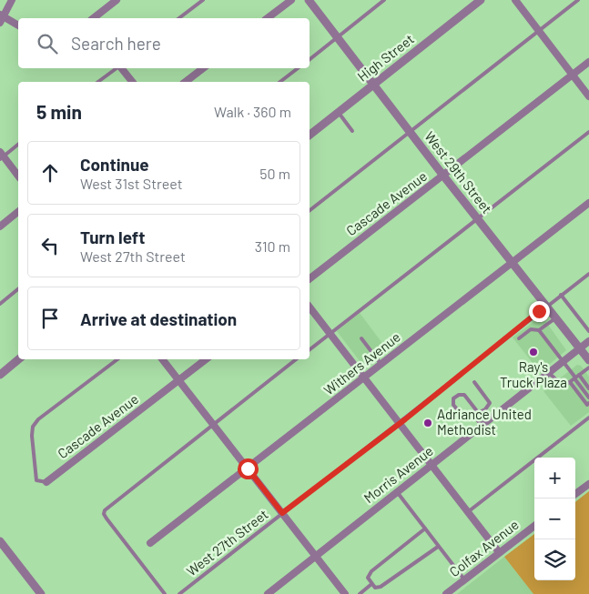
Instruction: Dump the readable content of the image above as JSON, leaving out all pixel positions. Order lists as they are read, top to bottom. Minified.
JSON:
{"streets":{"street":["High Street","West 29th Street","Cascade Avenue","Withers Avenue","Morris Avenue","Colfax Avenue"],"lane":["West 27th Street"]},"crossings":[["High Street","West 29th Street"],["West 29th Street","Cascade Avenue"],["West 29th Street","Withers Avenue"],["West 29th Street","Morris Avenue"],["West 29th Street","West 27th Street"]],"places":["Ray's Truck Plaza","Adriance United Methodist"],"page":{"search":"Search here","heading":["5 min","Walk · 360 m"],"list":[["Continue","West 31st Street","50 m"],["Turn left","West 27th Street","310 m"],"Arrive at destination"],"map_buttons":["+","−"]}}
